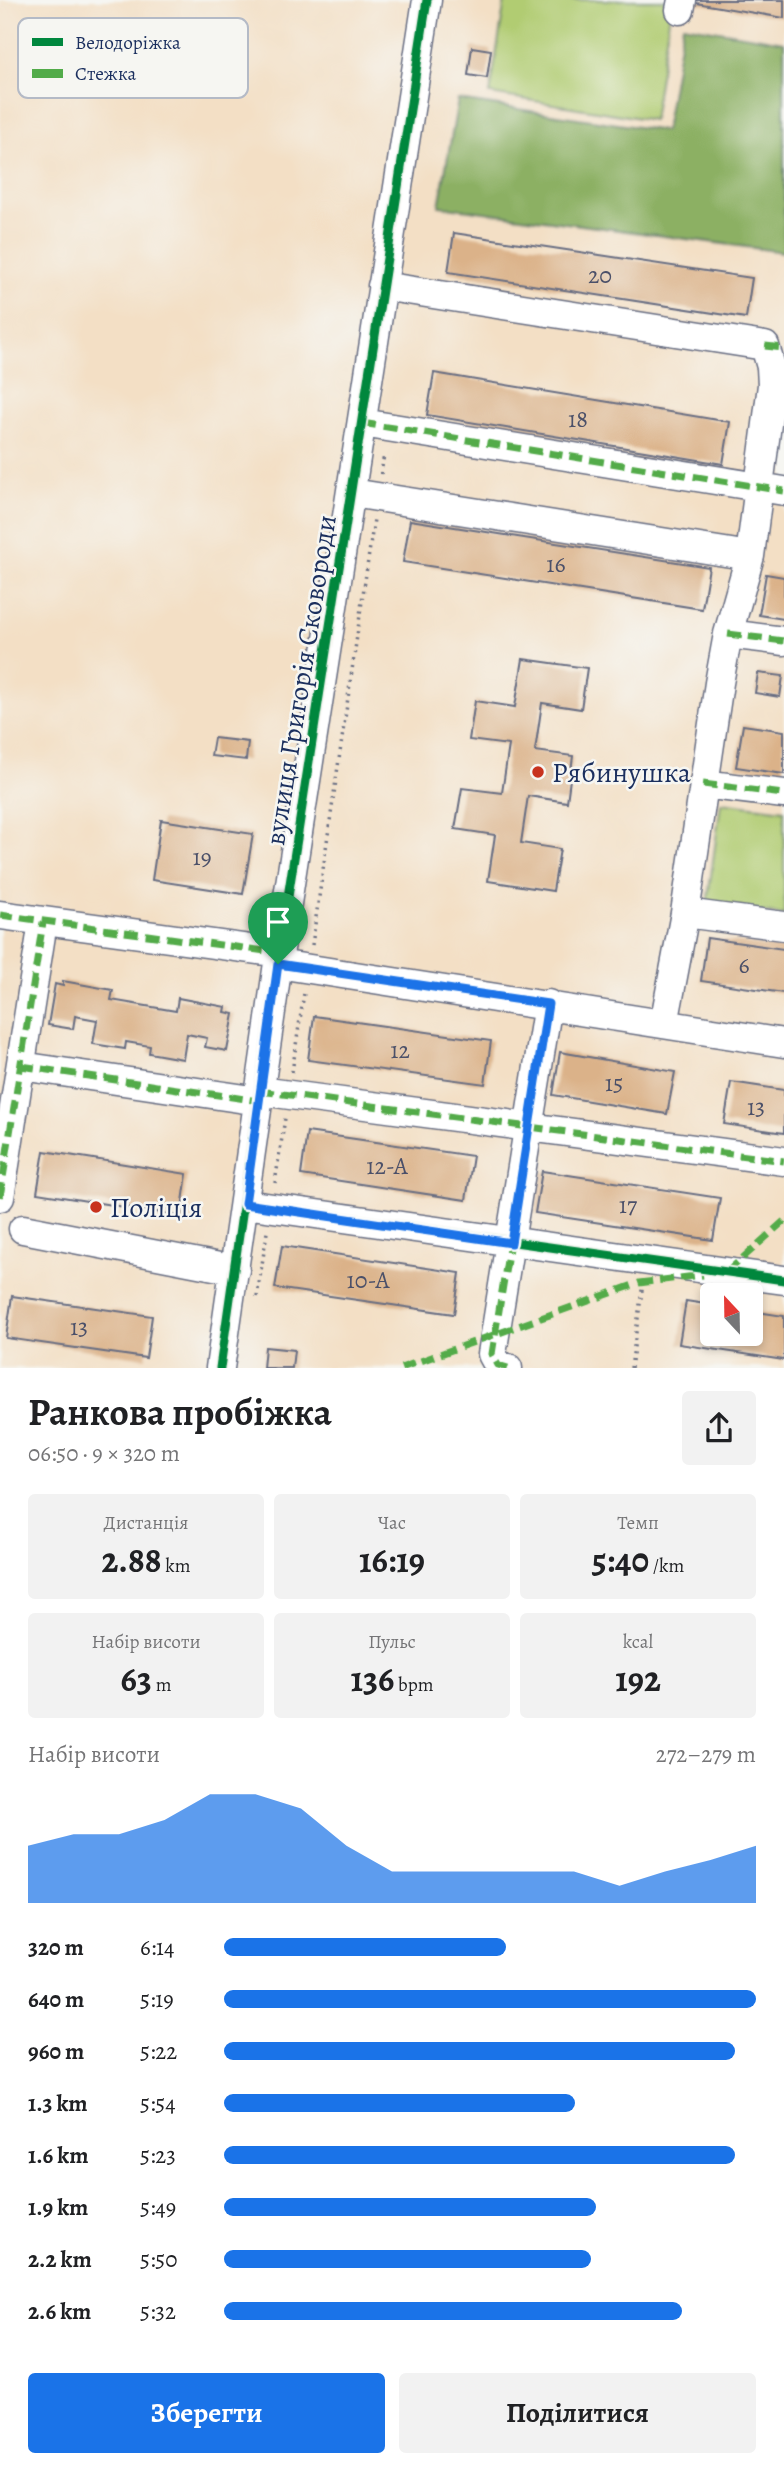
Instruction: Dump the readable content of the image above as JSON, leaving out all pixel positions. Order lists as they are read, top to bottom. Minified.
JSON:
{"streets":{"street":["вулиця Григорія Сковороди"]},"places":["Рябинушка","Поліція"],"house_numbers":["20","18","16","19","6","12","15","13","12-А","17","10-А","13"],"legend":["Велодоріжка","Стежка"],"north":"top","page":{"heading":["Ранкова пробіжка","06:50 · 9 × 320 m"],"stats":[["Дистанція","2.88 km"],["Час","16:19"],["Темп","5:40 /km"],["Набір висоти","63 m"],["Пульс","136 bpm"],["kcal","192"]],"chart":["Набір висоти","272–279 m"],"list":[{"name":"320 m","note":"6:14"},{"name":"640 m","note":"5:19"},{"name":"960 m","note":"5:22"},{"name":"1.3 km","note":"5:54"},{"name":"1.6 km","note":"5:23"},{"name":"1.9 km","note":"5:49"},{"name":"2.2 km","note":"5:50"},{"name":"2.6 km","note":"5:32"}],"buttons":["Зберегти","Поділитися"]}}
